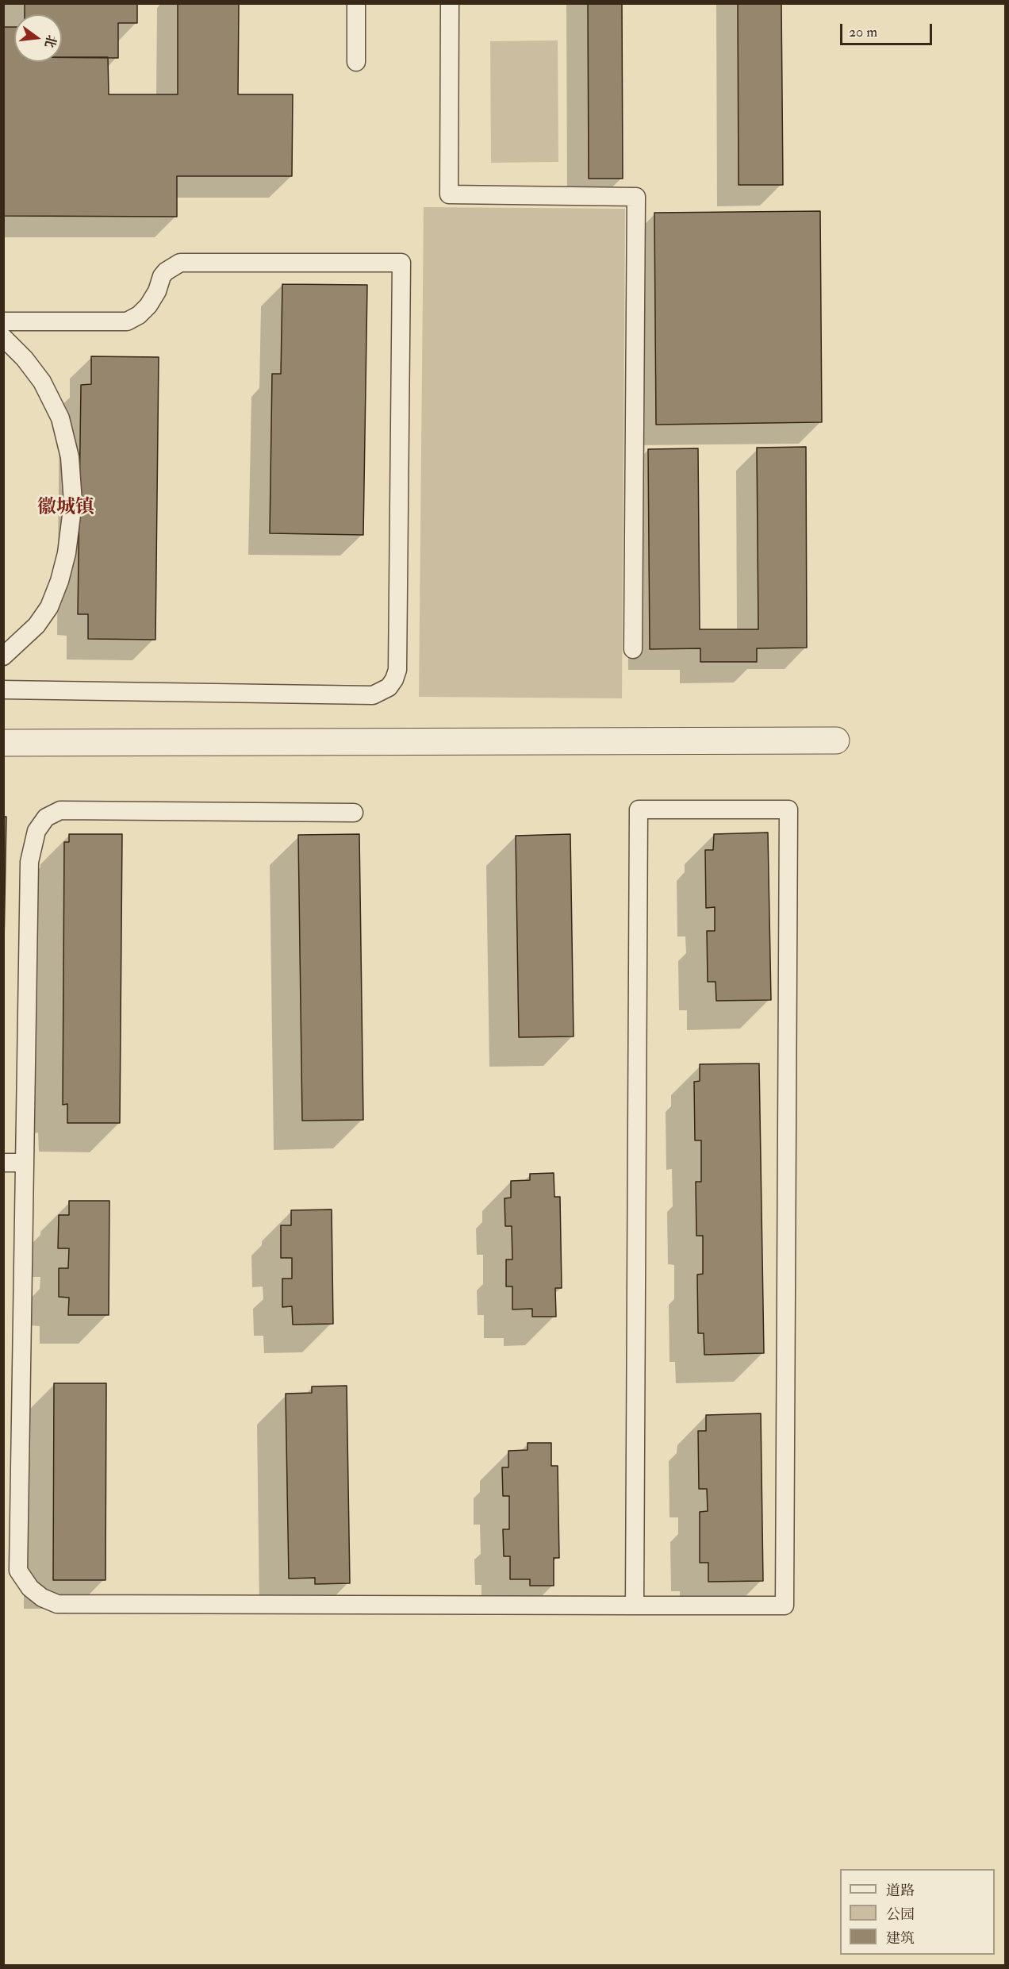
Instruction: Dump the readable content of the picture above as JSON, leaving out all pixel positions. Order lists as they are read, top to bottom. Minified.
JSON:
{"districts":["徽城镇"],"legend":["道路","公园","建筑"],"scale_bar":"20 m","north":"right"}
